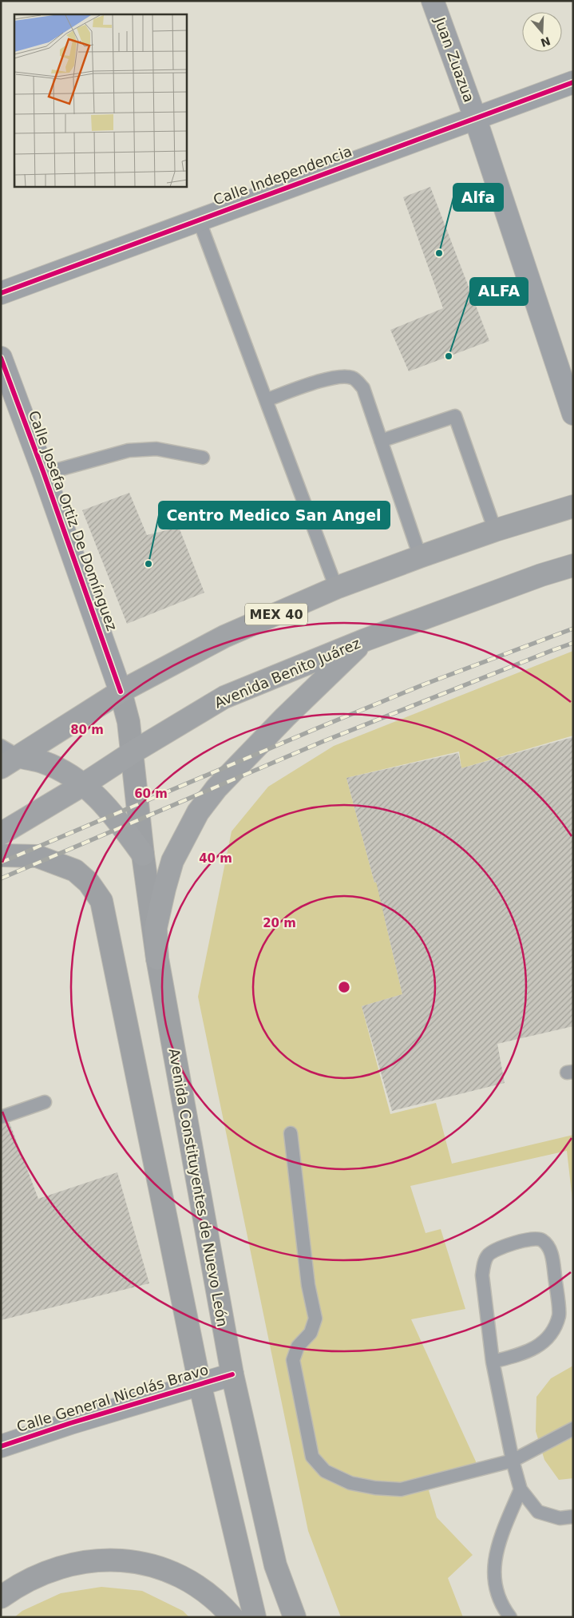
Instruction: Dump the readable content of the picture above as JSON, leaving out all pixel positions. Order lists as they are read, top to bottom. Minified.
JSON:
{"streets":{"main road":["MEX 40","Avenida Benito Juárez","Avenida Constituyentes de Nuevo León"],"street":["Juan Zuazua","Calle Independencia","Calle Josefa Ortiz De Domínguez","Calle General Nicolás Bravo"]},"crossings":[["Juan Zuazua","Calle Independencia"],["Calle Josefa Ortiz De Domínguez","MEX 40"],["Calle Josefa Ortiz De Domínguez","Avenida Constituyentes de Nuevo León"],["MEX 40","Avenida Constituyentes de Nuevo León"],["Avenida Benito Juárez","Avenida Constituyentes de Nuevo León"],["Avenida Constituyentes de Nuevo León","Calle General Nicolás Bravo"]],"places":["Alfa","ALFA","Centro Medico San Angel"],"north":"bottom","rings":["80 m","60 m","40 m","20 m"]}
